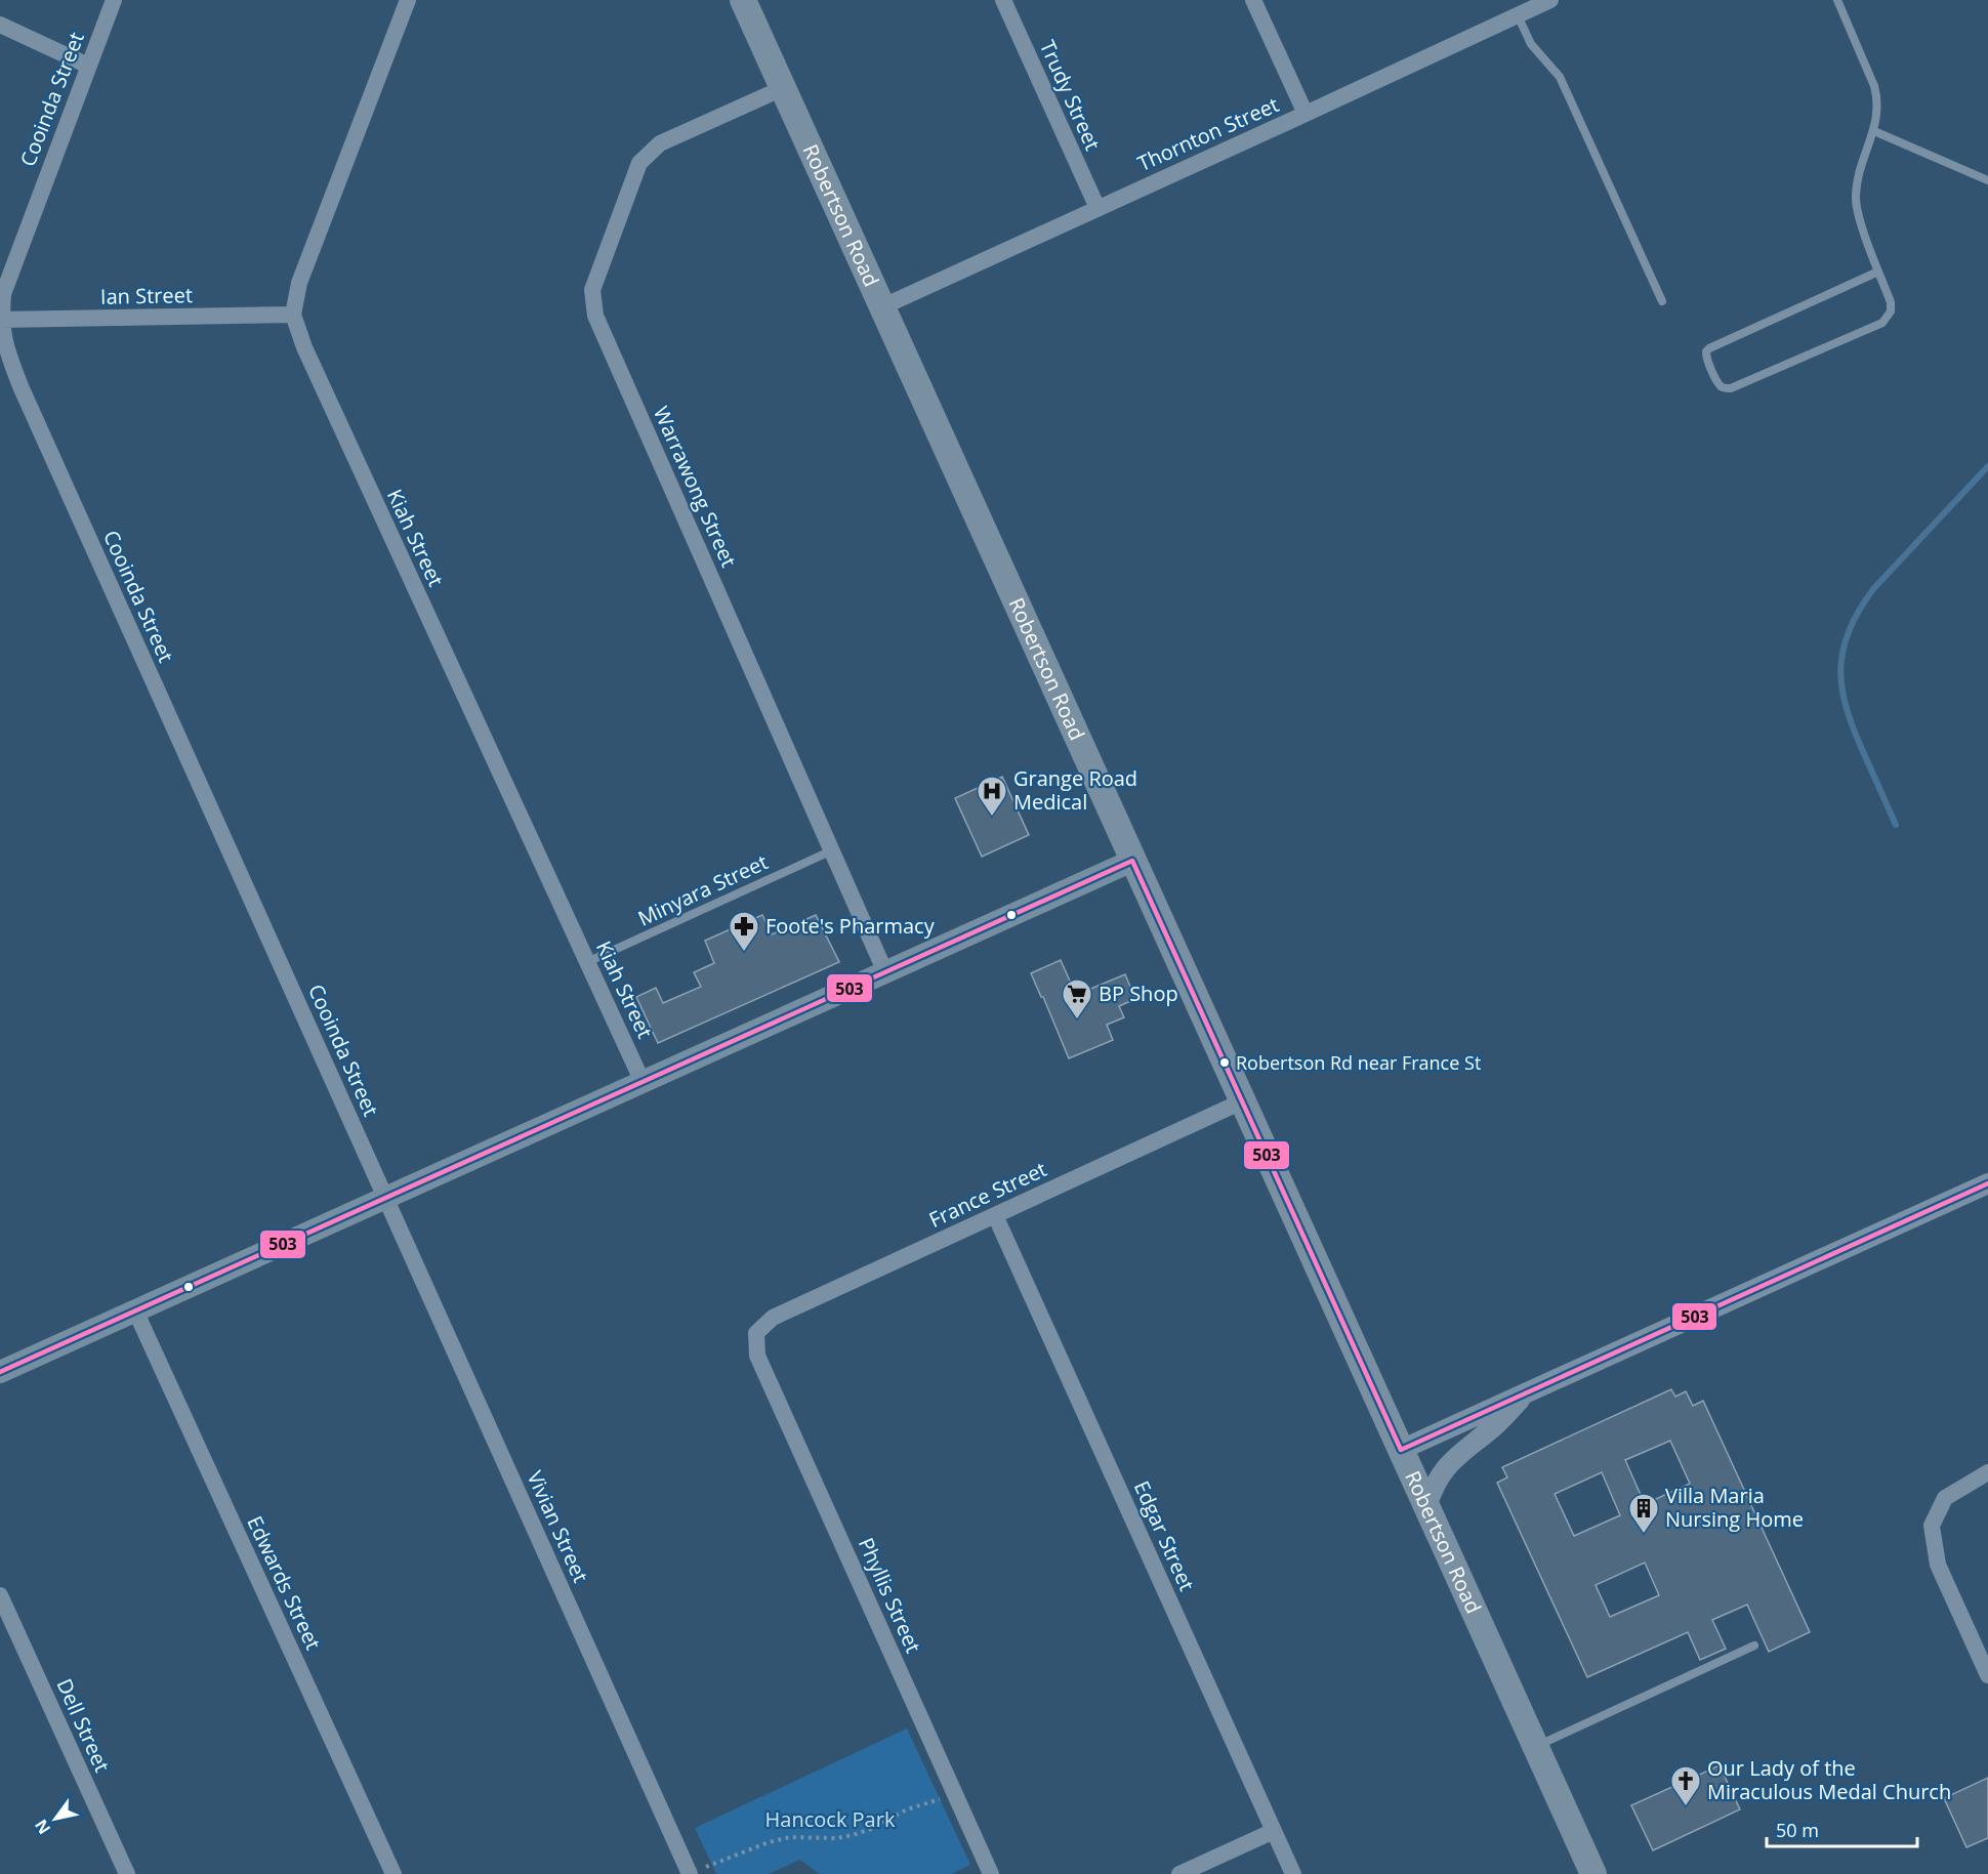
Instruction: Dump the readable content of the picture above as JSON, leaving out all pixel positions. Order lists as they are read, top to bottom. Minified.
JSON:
{"streets":{"main road":["Robertson Road"],"street":["Trudy Street","Cooinda Street","Thornton Street","Ian Street","Warrawong Street","Kiah Street","France Street","Vivian Street","Edgar Street","Edwards Street","Phyllis Street","Dell Street"],"lane":["Minyara Street"]},"crossings":[["Trudy Street","Thornton Street"],["Cooinda Street","Ian Street"],["Cooinda Street","Vivian Street"],["Thornton Street","Robertson Road"],["Robertson Road","Warrawong Street"],["Robertson Road","France Street"],["Ian Street","Kiah Street"],["Warrawong Street","Minyara Street"],["Kiah Street","Minyara Street"],["France Street","Edgar Street"],["France Street","Phyllis Street"]],"parks":["Hancock Park"],"places":{"hospital":["Grange Road Medical"],"pharmacy":["Foote's Pharmacy"],"supermarket":["BP Shop"],"other":["Robertson Rd near France St"],"building":["Villa Maria Nursing Home"],"church":["Our Lady of the Miraculous Medal Church"]},"lines":["transit line 503"],"scale_bar":"50 m","north":"bottom left"}
